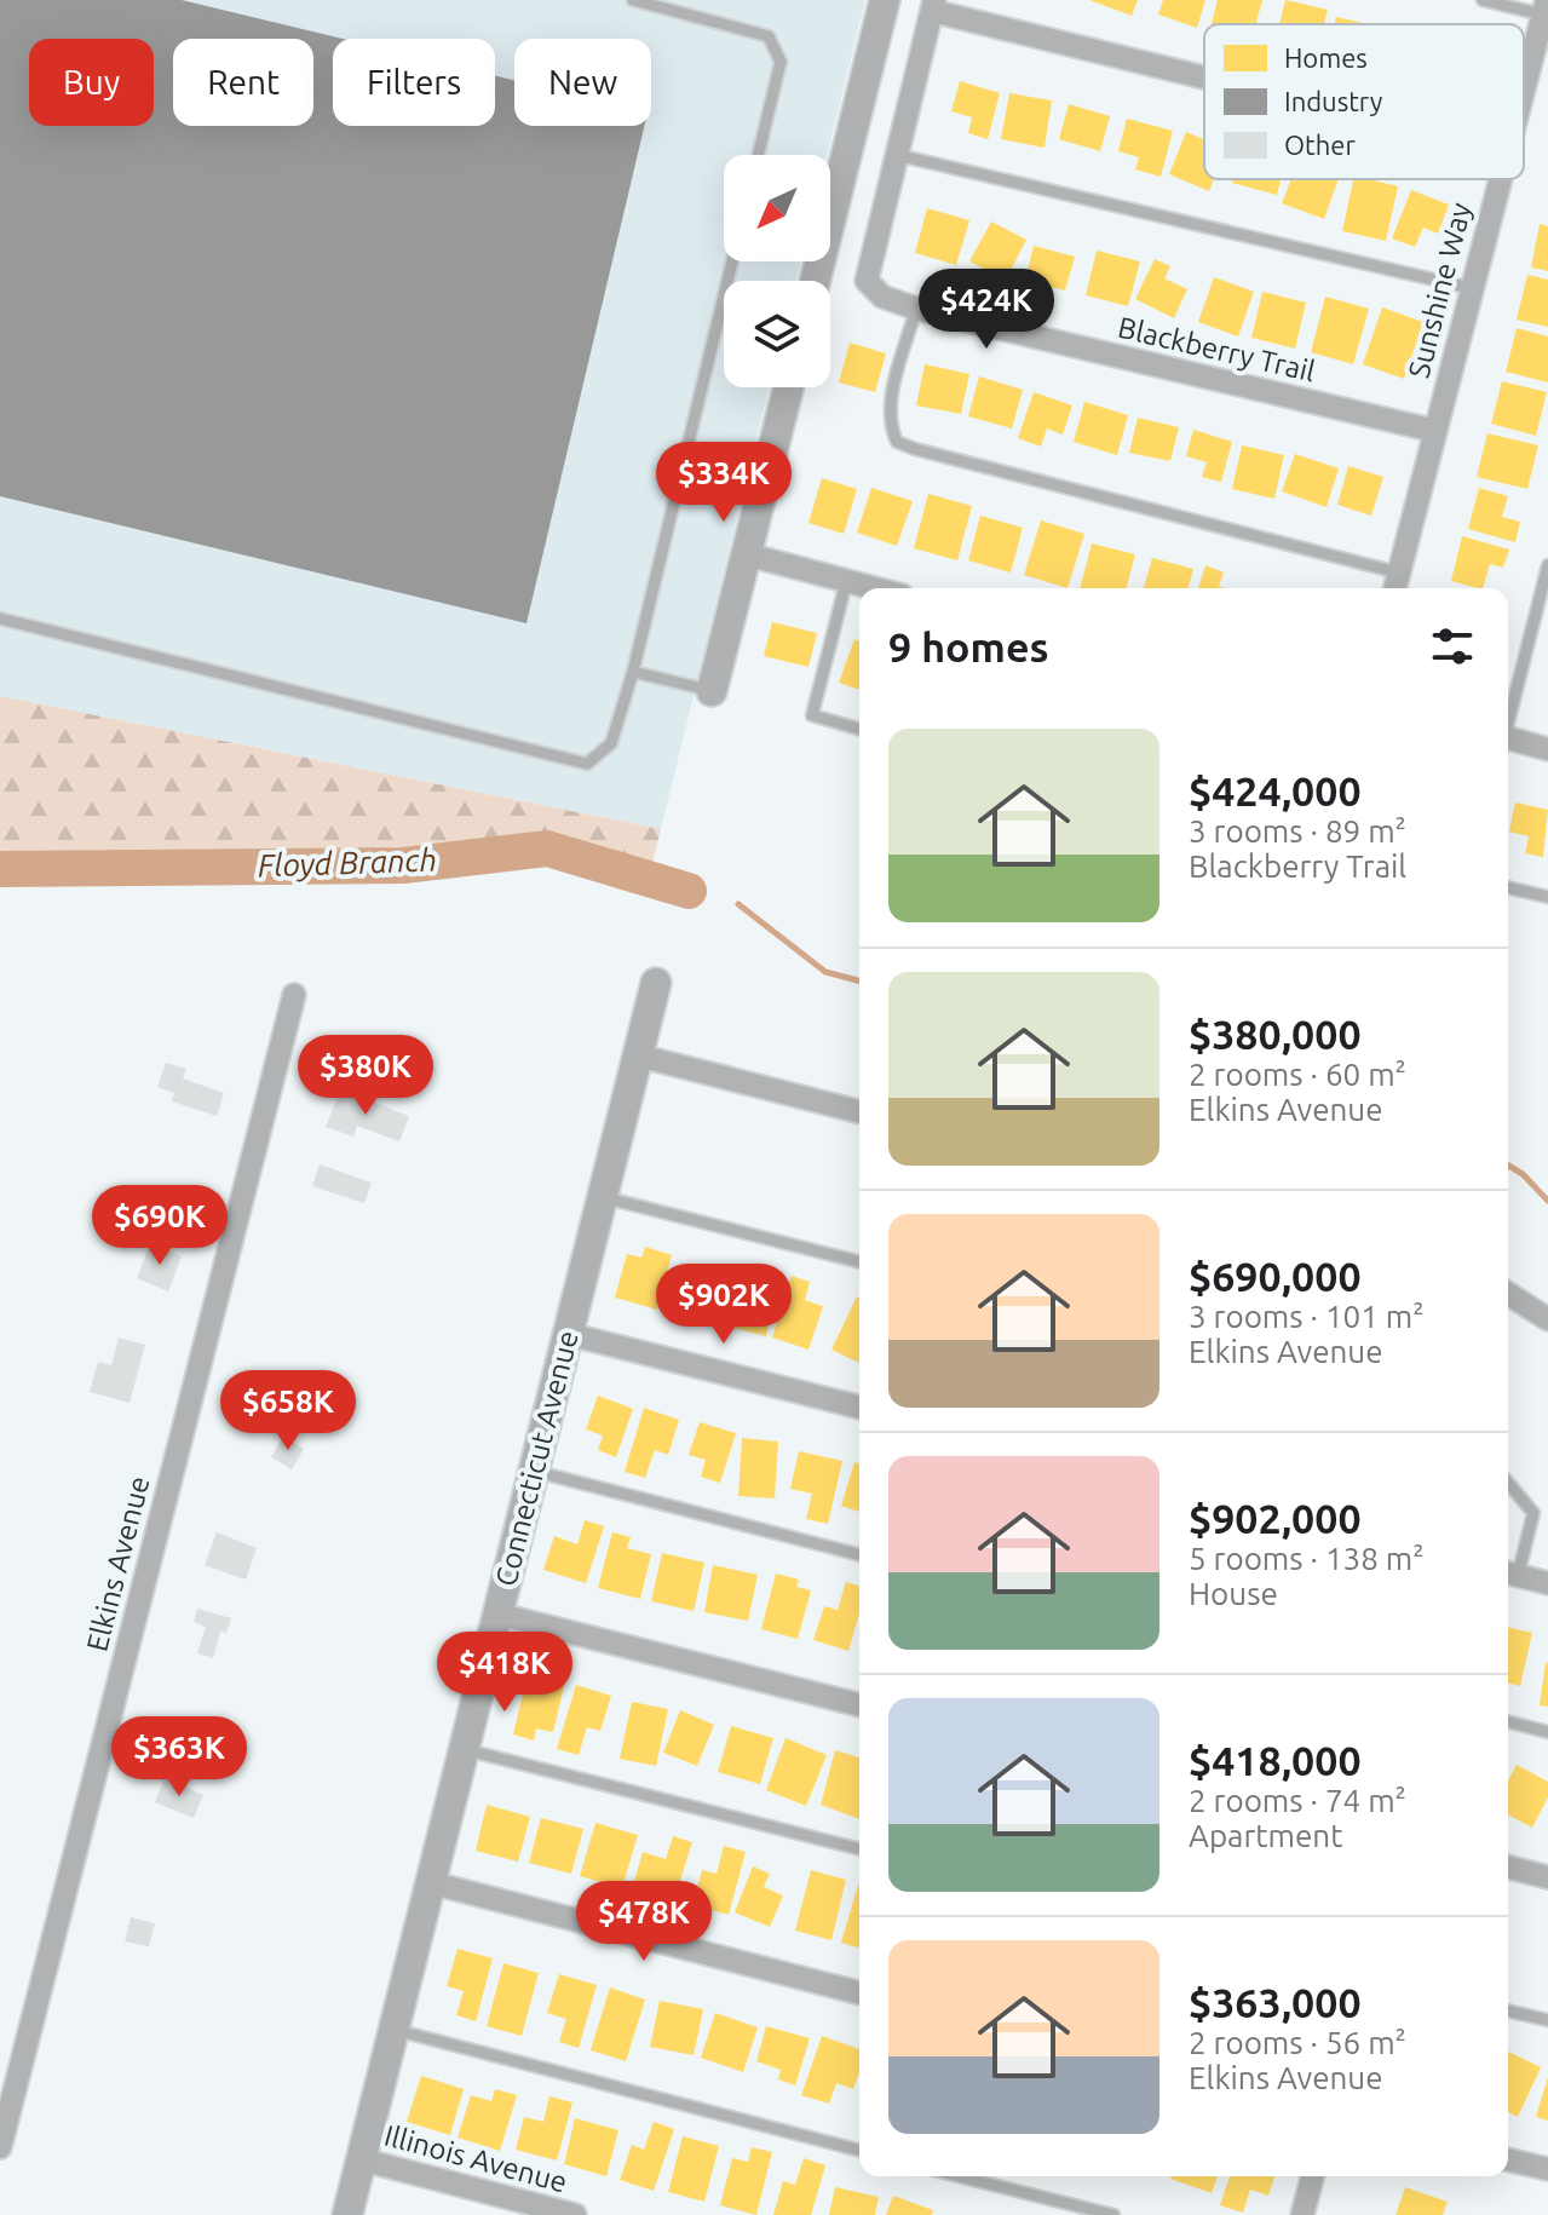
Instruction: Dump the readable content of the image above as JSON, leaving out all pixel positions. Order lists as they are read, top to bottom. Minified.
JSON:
{"streets":{"street":["Sunshine Way","Blackberry Trail","Connecticut Avenue","Elkins Avenue","Illinois Avenue"]},"crossings":[["Sunshine Way","Blackberry Trail"],["Connecticut Avenue","Illinois Avenue"]],"water":["Floyd Branch"],"legend":["Homes","Industry","Other"],"north":"bottom left","page":{"chip":["Buy","Rent","Filters","New"],"price":["$424K","$334K","$380K","$690K","$902K","$658K","$418K","$363K","$478K"],"heading":"9 homes","list":[{"name":"$424,000","note":"3 rooms · 89 m² · Blackberry Trail"},{"name":"$380,000","note":"2 rooms · 60 m² · Elkins Avenue"},{"name":"$690,000","note":"3 rooms · 101 m² · Elkins Avenue"},{"name":"$902,000","note":"5 rooms · 138 m² · House"},{"name":"$418,000","note":"2 rooms · 74 m² · Apartment"},{"name":"$363,000","note":"2 rooms · 56 m² · Elkins Avenue"}]}}
